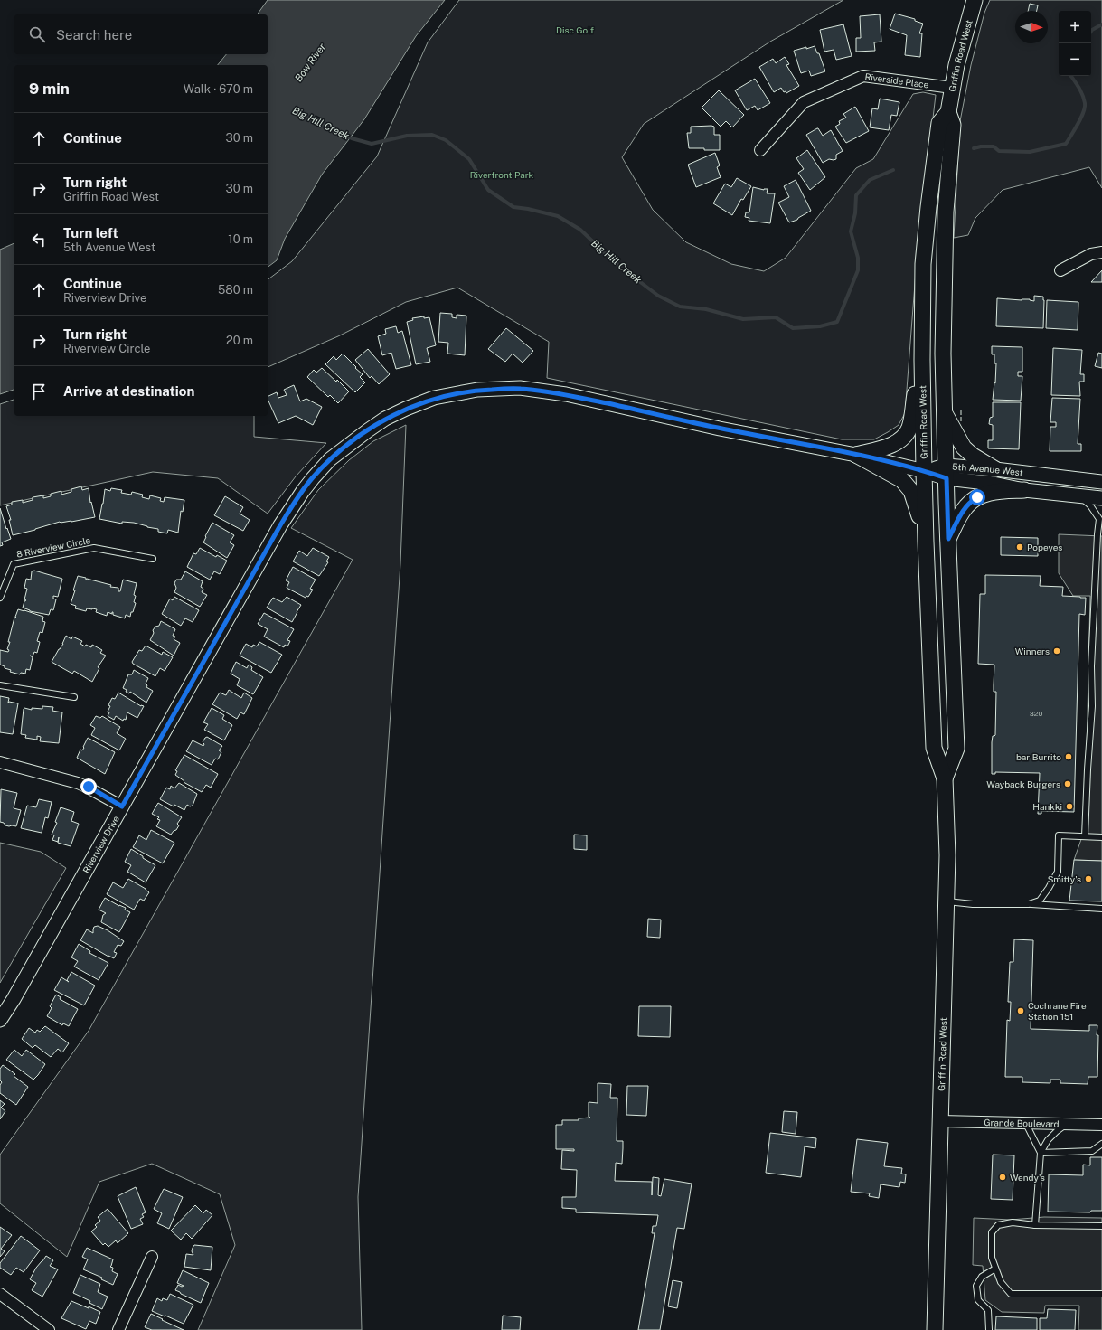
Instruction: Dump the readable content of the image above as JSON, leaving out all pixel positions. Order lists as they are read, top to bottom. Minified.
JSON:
{"streets":{"main road":["Griffin Road West"],"street":["Riverside Place","5th Avenue West","Riverview Drive","Grande Boulevard"],"lane":["8 Riverview Circle"]},"crossings":[["Griffin Road West","Riverside Place"],["Griffin Road West","5th Avenue West"],["Griffin Road West","Riverview Drive"],["Griffin Road West","Grande Boulevard"],["5th Avenue West","Riverview Drive"]],"water":["Bow River","Big Hill Creek"],"parks":["Disc Golf","Riverfront Park"],"places":["Popeyes","Winners","bar Burrito","Wayback Burgers","Hankki","Smitty's","Cochrane Fire Station 151","Wendy's"],"house_numbers":["320"],"north":"right","page":{"map_buttons":["+","−"],"search":"Search here","heading":["9 min","Walk · 670 m"],"list":[["Continue","30 m"],["Turn right","Griffin Road West","30 m"],["Turn left","5th Avenue West","10 m"],["Continue","Riverview Drive","580 m"],["Turn right","Riverview Circle","20 m"],"Arrive at destination"]}}
